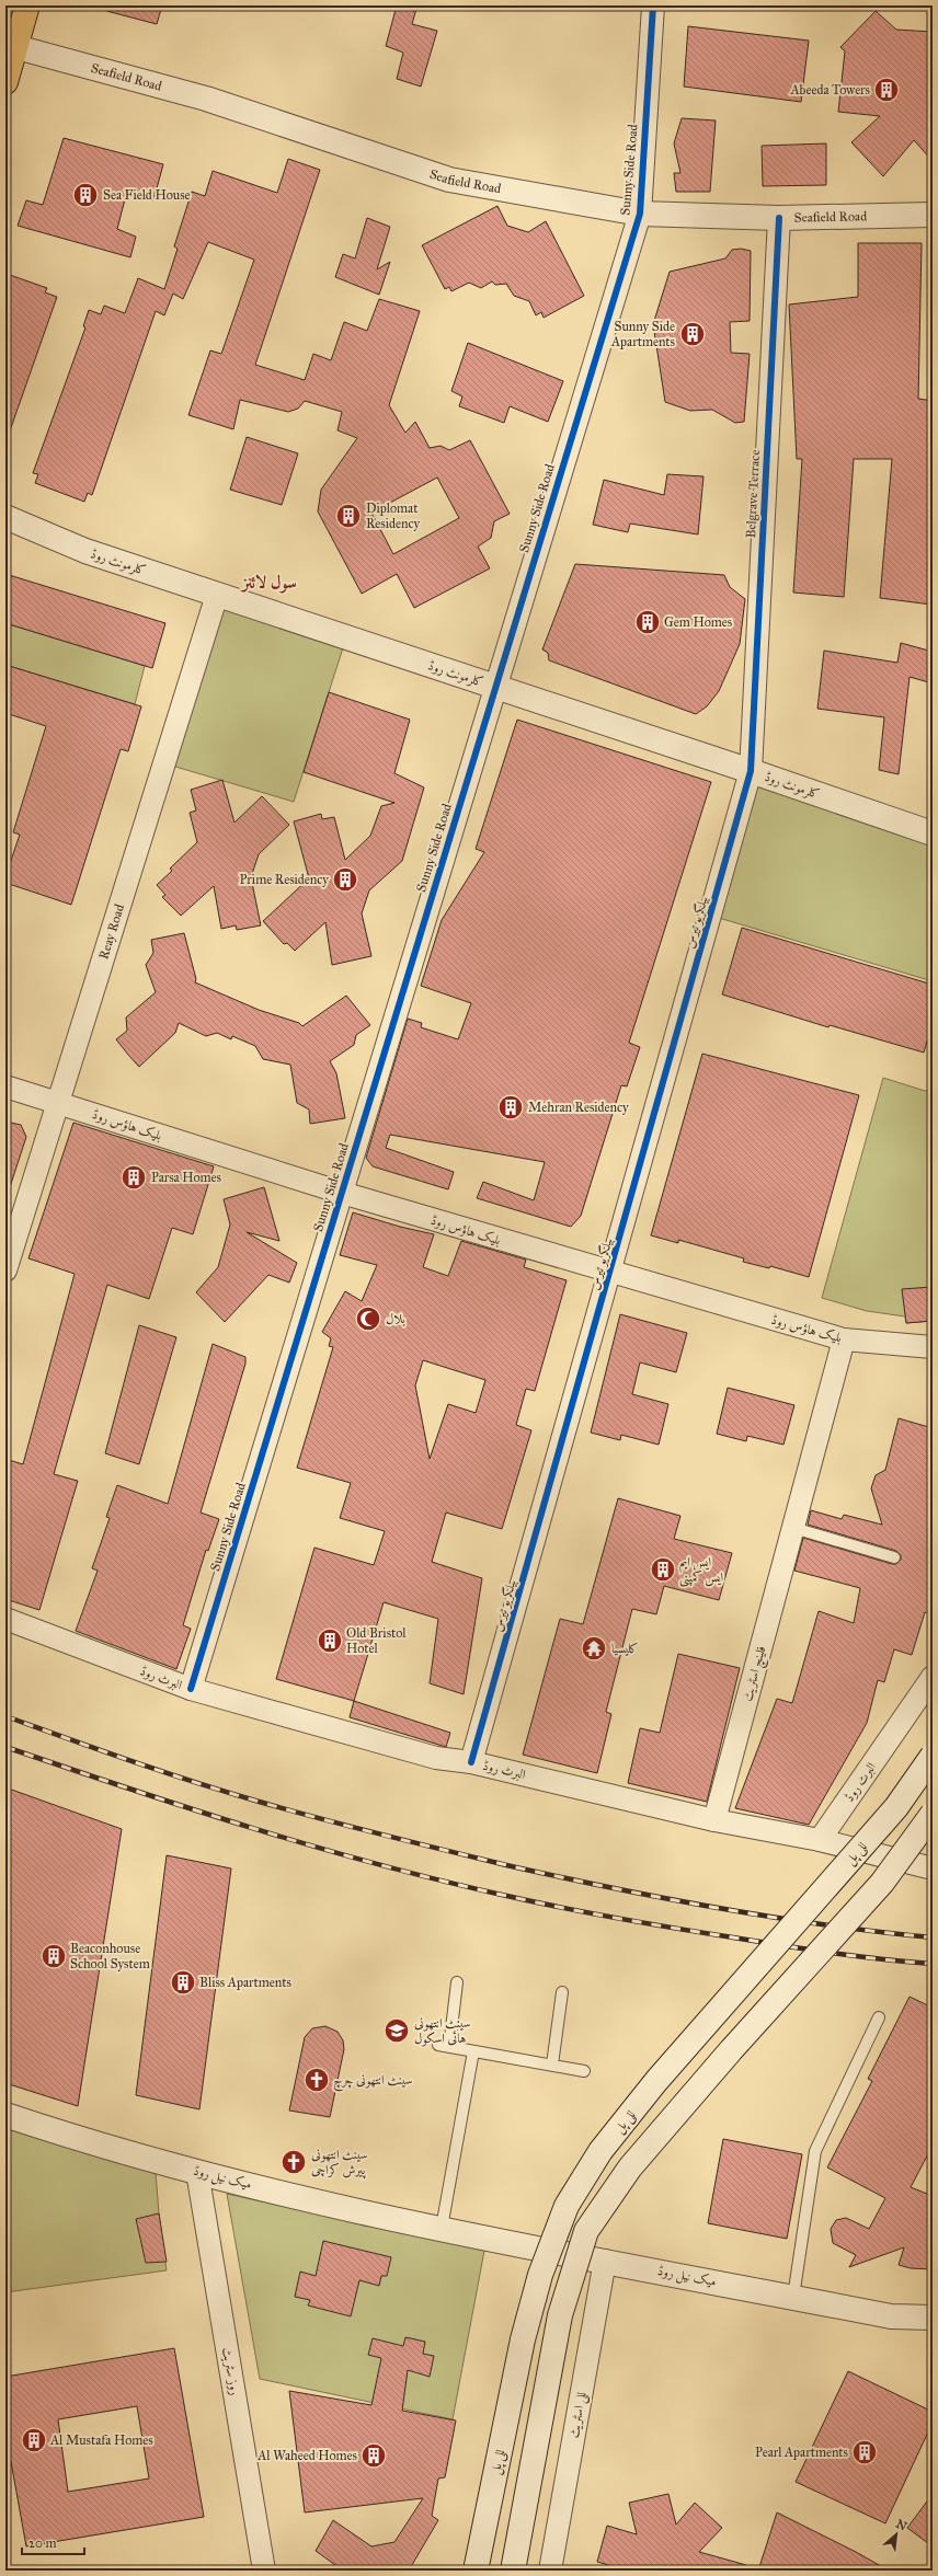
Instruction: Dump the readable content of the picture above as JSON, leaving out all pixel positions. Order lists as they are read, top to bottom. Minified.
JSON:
{"streets":{"street":["Seafield Road","Sunny Side Road","Belgrave Terrace","کلرمونٹ روڈ","بیلگریو ٹیرس","Reay Road","بلیک ہاؤس روڈ","فلینچ اسٹریٹ","البرٹ روڈ","للی پل","میک نیل روڈ","روز سٹریٹ","للی اسٹریٹ"]},"crossings":[["Seafield Road","Sunny Side Road"],["Seafield Road","Belgrave Terrace"],["Sunny Side Road","کلرمونٹ روڈ"],["Sunny Side Road","بلیک ہاؤس روڈ"],["Sunny Side Road","البرٹ روڈ"],["Belgrave Terrace","کلرمونٹ روڈ"],["Belgrave Terrace","بیلگریو ٹیرس"],["کلرمونٹ روڈ","بیلگریو ٹیرس"],["کلرمونٹ روڈ","Reay Road"],["بیلگریو ٹیرس","بلیک ہاؤس روڈ"],["بیلگریو ٹیرس","البرٹ روڈ"],["Reay Road","بلیک ہاؤس روڈ"],["بلیک ہاؤس روڈ","فلینچ اسٹریٹ"],["فلینچ اسٹریٹ","البرٹ روڈ"],["میک نیل روڈ","روز سٹریٹ"],["میک نیل روڈ","للی اسٹریٹ"]],"districts":["سول لائنز"],"places":{"building":["Abeeda Towers","Sea Field House","Sunny Side Apartments","Diplomat Residency","Gem Homes","Prime Residency","Mehran Residency","Parsa Homes","ایس ایم ایس کمپنی","Old Bristol Hotel","Beaconhouse School System","Bliss Apartments","Al Mustafa Homes","Pearl Apartments","Al Waheed Homes"],"mosque":["بلال"],"temple":["کلیسیا"],"school or university":["سینٹ انتھونی ہائی اسکول"],"church":["سینٹ انتھونی چرچ","سینٹ انتھونی پیرش کراچی"]},"scale_bar":"20 m","north":"top right"}
